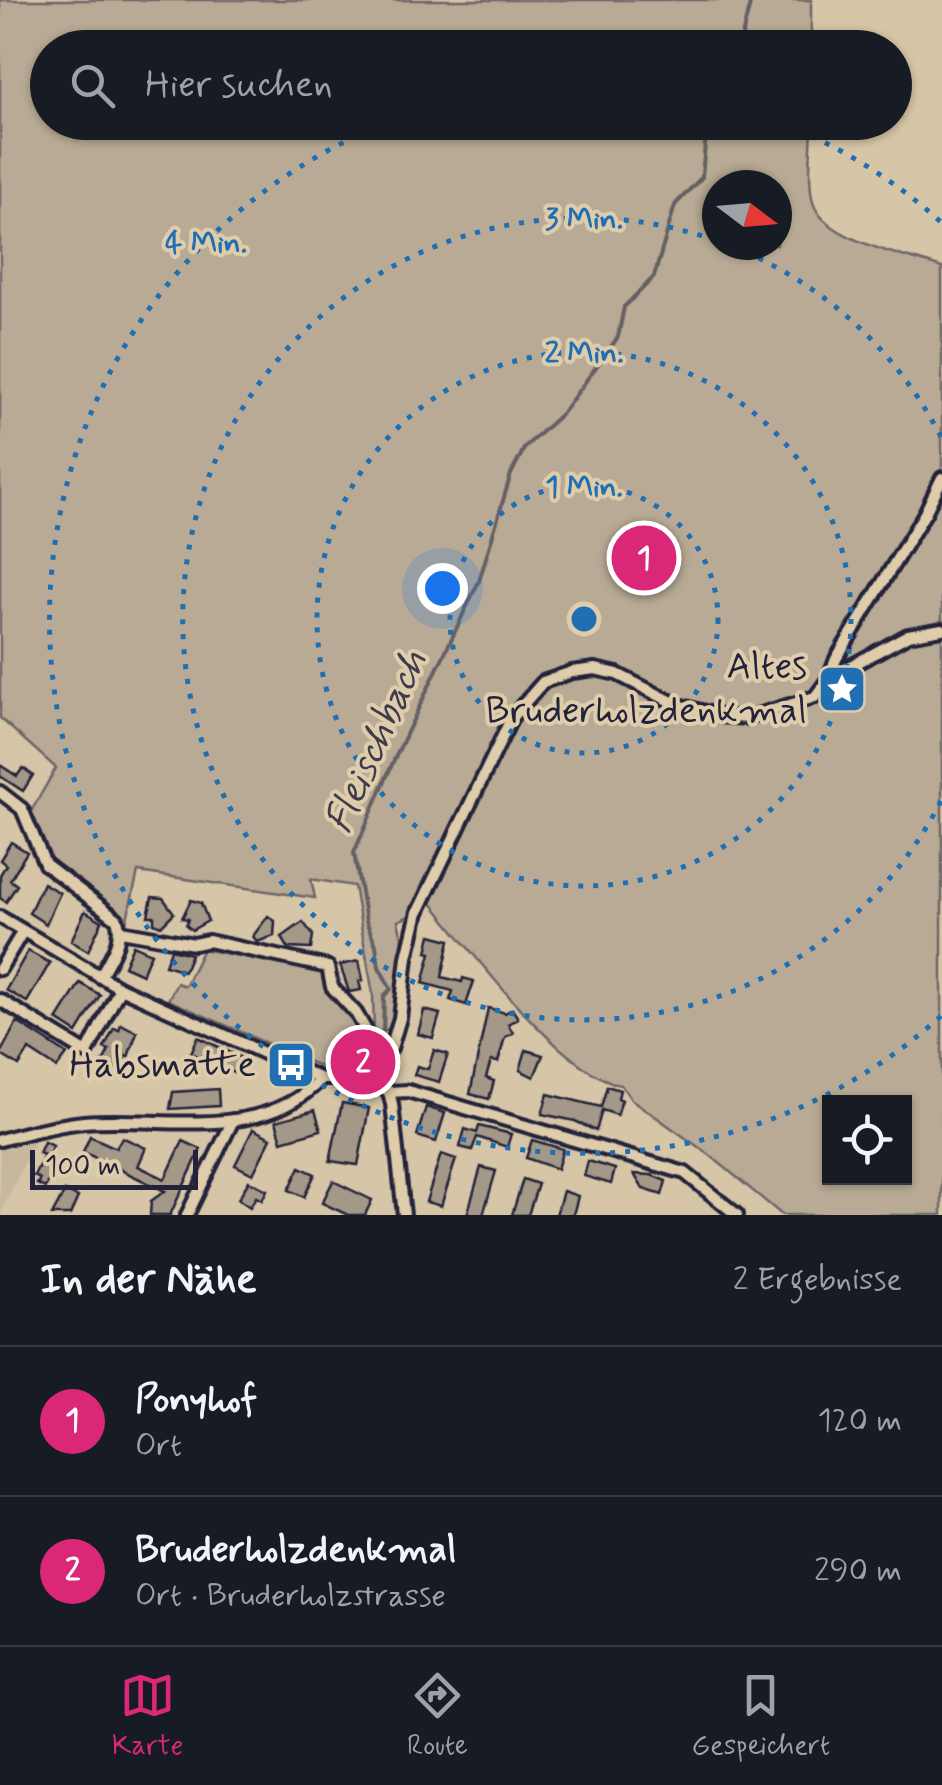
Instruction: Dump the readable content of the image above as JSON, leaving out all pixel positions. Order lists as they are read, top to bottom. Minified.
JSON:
{"water":["Fleischbach"],"places":{"place":["Altes Bruderholzdenkmal"],"bus stop":["Habsmatte"]},"scale_bar":"100 m","north":"right","page":{"search":"Hier suchen","pins":["1","2"],"scale":"100 m","heading":["In der Nähe","2 Ergebnisse"],"list":[{"mark":"1","name":"Ponyhof","note":"Ort","value":"120 m"},{"mark":"2","name":"Bruderholzdenkmal","note":"Ort · Bruderholzstrasse","value":"290 m"}],"nav":["Karte","Route","Gespeichert"]},"rings":["3 Min.","4 Min.","2 Min.","1 Min."]}
